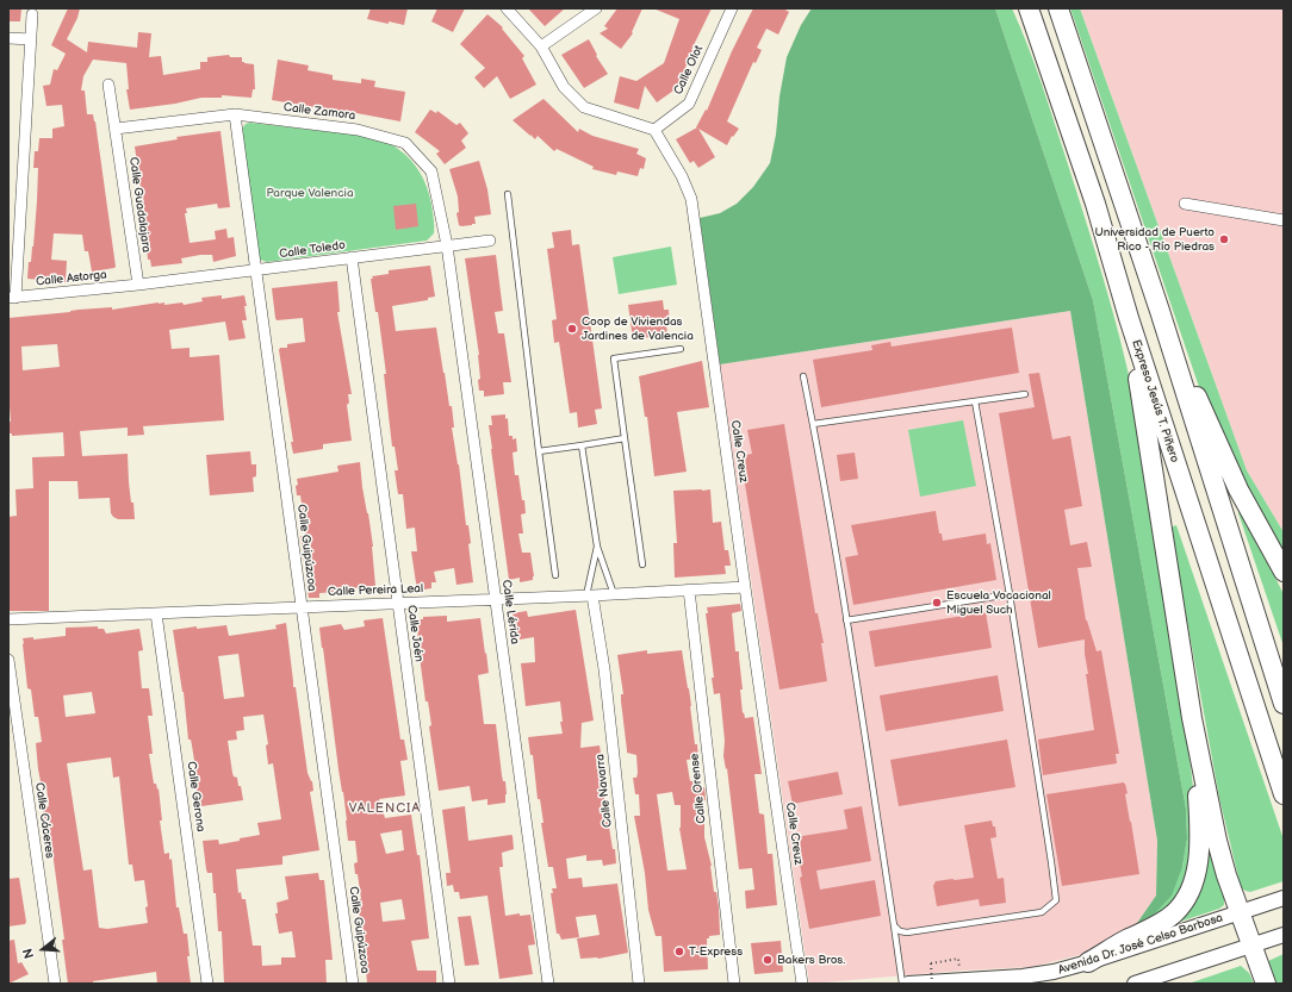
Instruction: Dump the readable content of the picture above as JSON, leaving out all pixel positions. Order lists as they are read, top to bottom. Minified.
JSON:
{"streets":{"highway":["Expreso Jesús T. Piñero"],"main road":["Avenida Dr. José Celso Barbosa"],"street":["Calle Olot","Calle Zamora","Calle Guadalajara","Calle Toledo","Calle Astorga","Calle Creuz","Calle Guipúzcoa","Calle Pereira Leal","Calle Lérida","Calle Jaén","Calle Orense","Calle Navarra","Calle Gerona","Calle Cáceres"]},"crossings":[["Calle Olot","Calle Creuz"],["Calle Zamora","Calle Guadalajara"],["Calle Zamora","Calle Toledo"],["Calle Zamora","Calle Guipúzcoa"],["Calle Zamora","Calle Lérida"],["Calle Guadalajara","Calle Toledo"],["Calle Guadalajara","Calle Astorga"],["Calle Toledo","Calle Astorga"],["Calle Toledo","Calle Guipúzcoa"],["Calle Toledo","Calle Lérida"],["Calle Toledo","Calle Jaén"],["Calle Creuz","Calle Pereira Leal"],["Calle Guipúzcoa","Calle Pereira Leal"],["Calle Pereira Leal","Calle Lérida"],["Calle Pereira Leal","Calle Jaén"],["Calle Pereira Leal","Calle Orense"],["Calle Pereira Leal","Calle Navarra"],["Calle Pereira Leal","Calle Gerona"]],"districts":["VALENCIA"],"parks":["Parque Valencia"],"places":["Universidad de Puerto Rico - Río Piedras","Coop de Viviendas Jardines de Valencia","Escuela Vocacional Miguel Such","T-Express","Bakers Bros."],"north":"left"}
